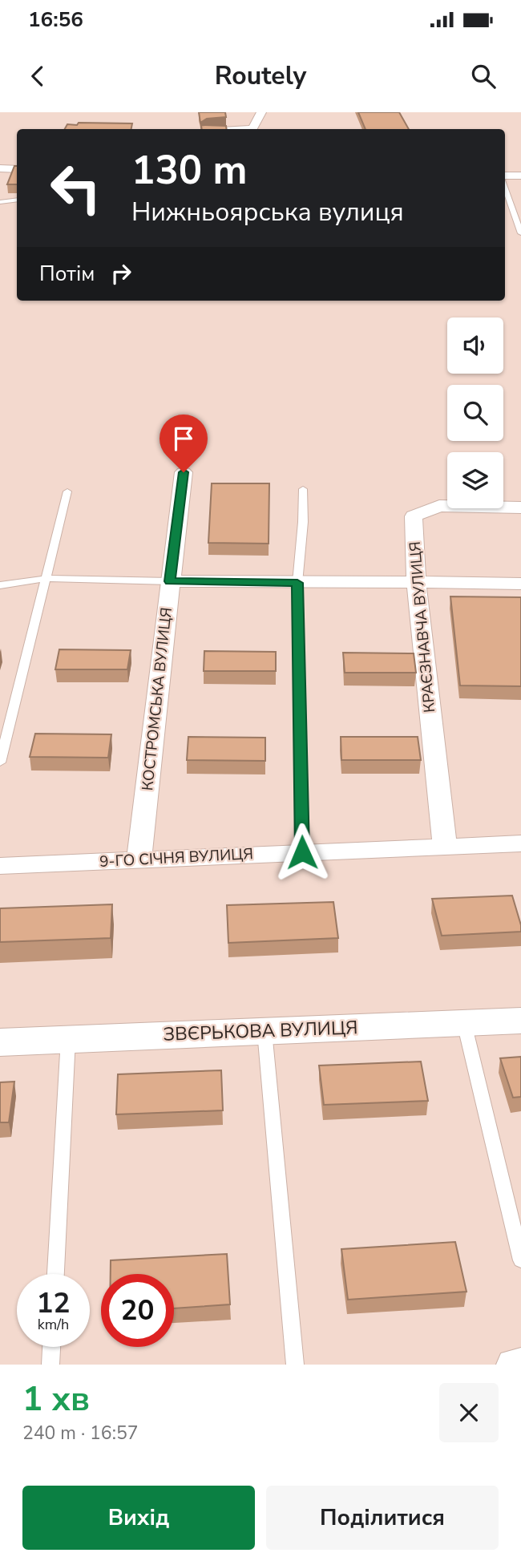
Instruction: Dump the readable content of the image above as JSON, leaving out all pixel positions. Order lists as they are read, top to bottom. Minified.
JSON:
{"streets":{"street":["КРАЄЗНАВЧА ВУЛИЦЯ","КОСТРОМСЬКА ВУЛИЦЯ","9-ГО СІЧНЯ ВУЛИЦЯ","ЗВЄРЬКОВА ВУЛИЦЯ"]},"crossings":[["КРАЄЗНАВЧА ВУЛИЦЯ","9-ГО СІЧНЯ ВУЛИЦЯ"],["КОСТРОМСЬКА ВУЛИЦЯ","9-ГО СІЧНЯ ВУЛИЦЯ"]],"page":{"status":"16:56","header":"Routely","turn":["130 m","Нижньоярська вулиця"],"then":"Потім","speed":"12 km/h","limit":"20","heading":["1 хв","240 m · 16:57"],"buttons":["Вихід","Поділитися"]}}
